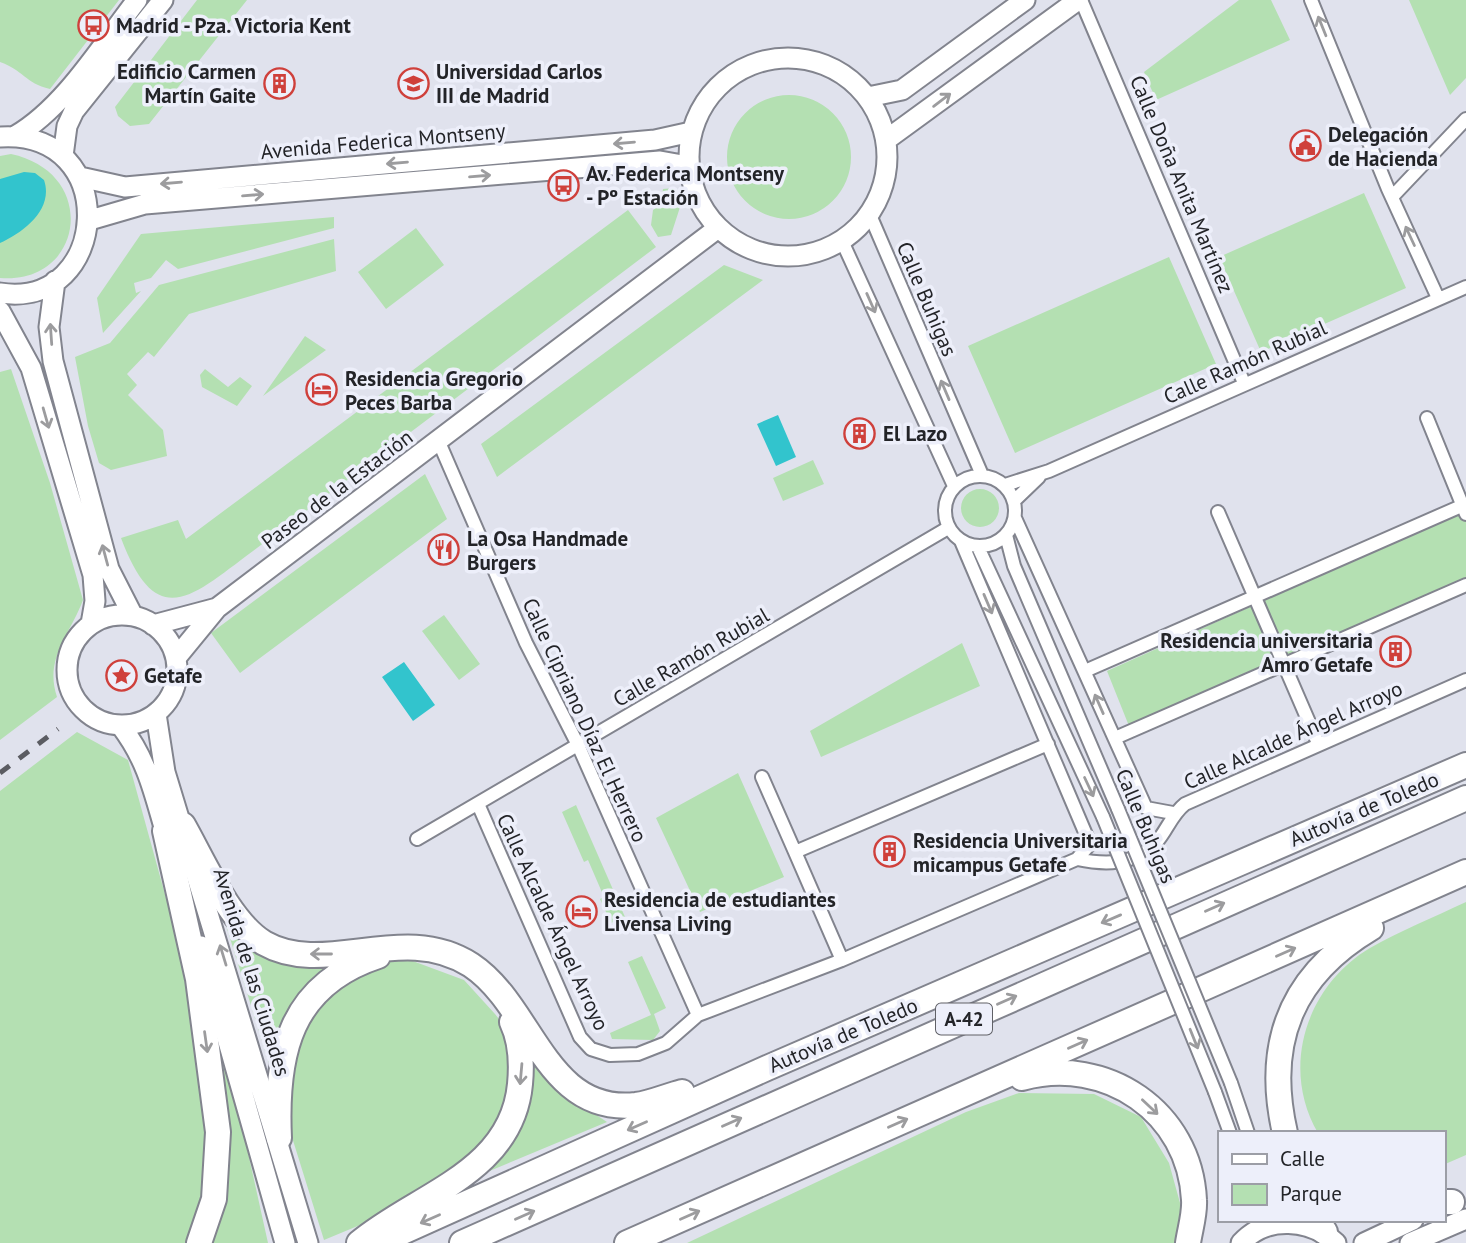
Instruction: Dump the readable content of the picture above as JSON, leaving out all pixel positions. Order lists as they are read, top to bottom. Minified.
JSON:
{"streets":{"highway":["Autovía de Toledo","A-42"],"street":["Avenida Federica Montseny","Calle Doña Anita Martínez","Calle Buhigas","Calle Ramón Rubial","Paseo de la Estación","Calle Cipriano Díaz El Herrero","Calle Alcalde Ángel Arroyo","Avenida de las Ciudades"]},"crossings":[["Avenida Federica Montseny","Calle Buhigas"],["Avenida Federica Montseny","Paseo de la Estación"],["Calle Doña Anita Martínez","Calle Ramón Rubial"],["Calle Buhigas","Calle Ramón Rubial"],["Calle Buhigas","Paseo de la Estación"],["Calle Ramón Rubial","Calle Cipriano Díaz El Herrero"],["Calle Ramón Rubial","Calle Alcalde Ángel Arroyo"],["Paseo de la Estación","Calle Cipriano Díaz El Herrero"],["Paseo de la Estación","Avenida de las Ciudades"],["Calle Cipriano Díaz El Herrero","Calle Alcalde Ángel Arroyo"]],"places":{"bus stop":["Madrid - Pza. Victoria Kent","Av. Federica Montseny - Pº Estación"],"building":["Edificio Carmen Martín Gaite","El Lazo","Residencia universitaria Amro Getafe","Residencia Universitaria micampus Getafe"],"school or university":["Universidad Carlos III de Madrid"],"public building":["Delegación de Hacienda"],"hotel":["Residencia Gregorio Peces Barba","Residencia de estudiantes Livensa Living"],"restaurant":["La Osa Handmade Burgers"],"place":["Getafe"]},"legend":["Calle","Parque"]}
